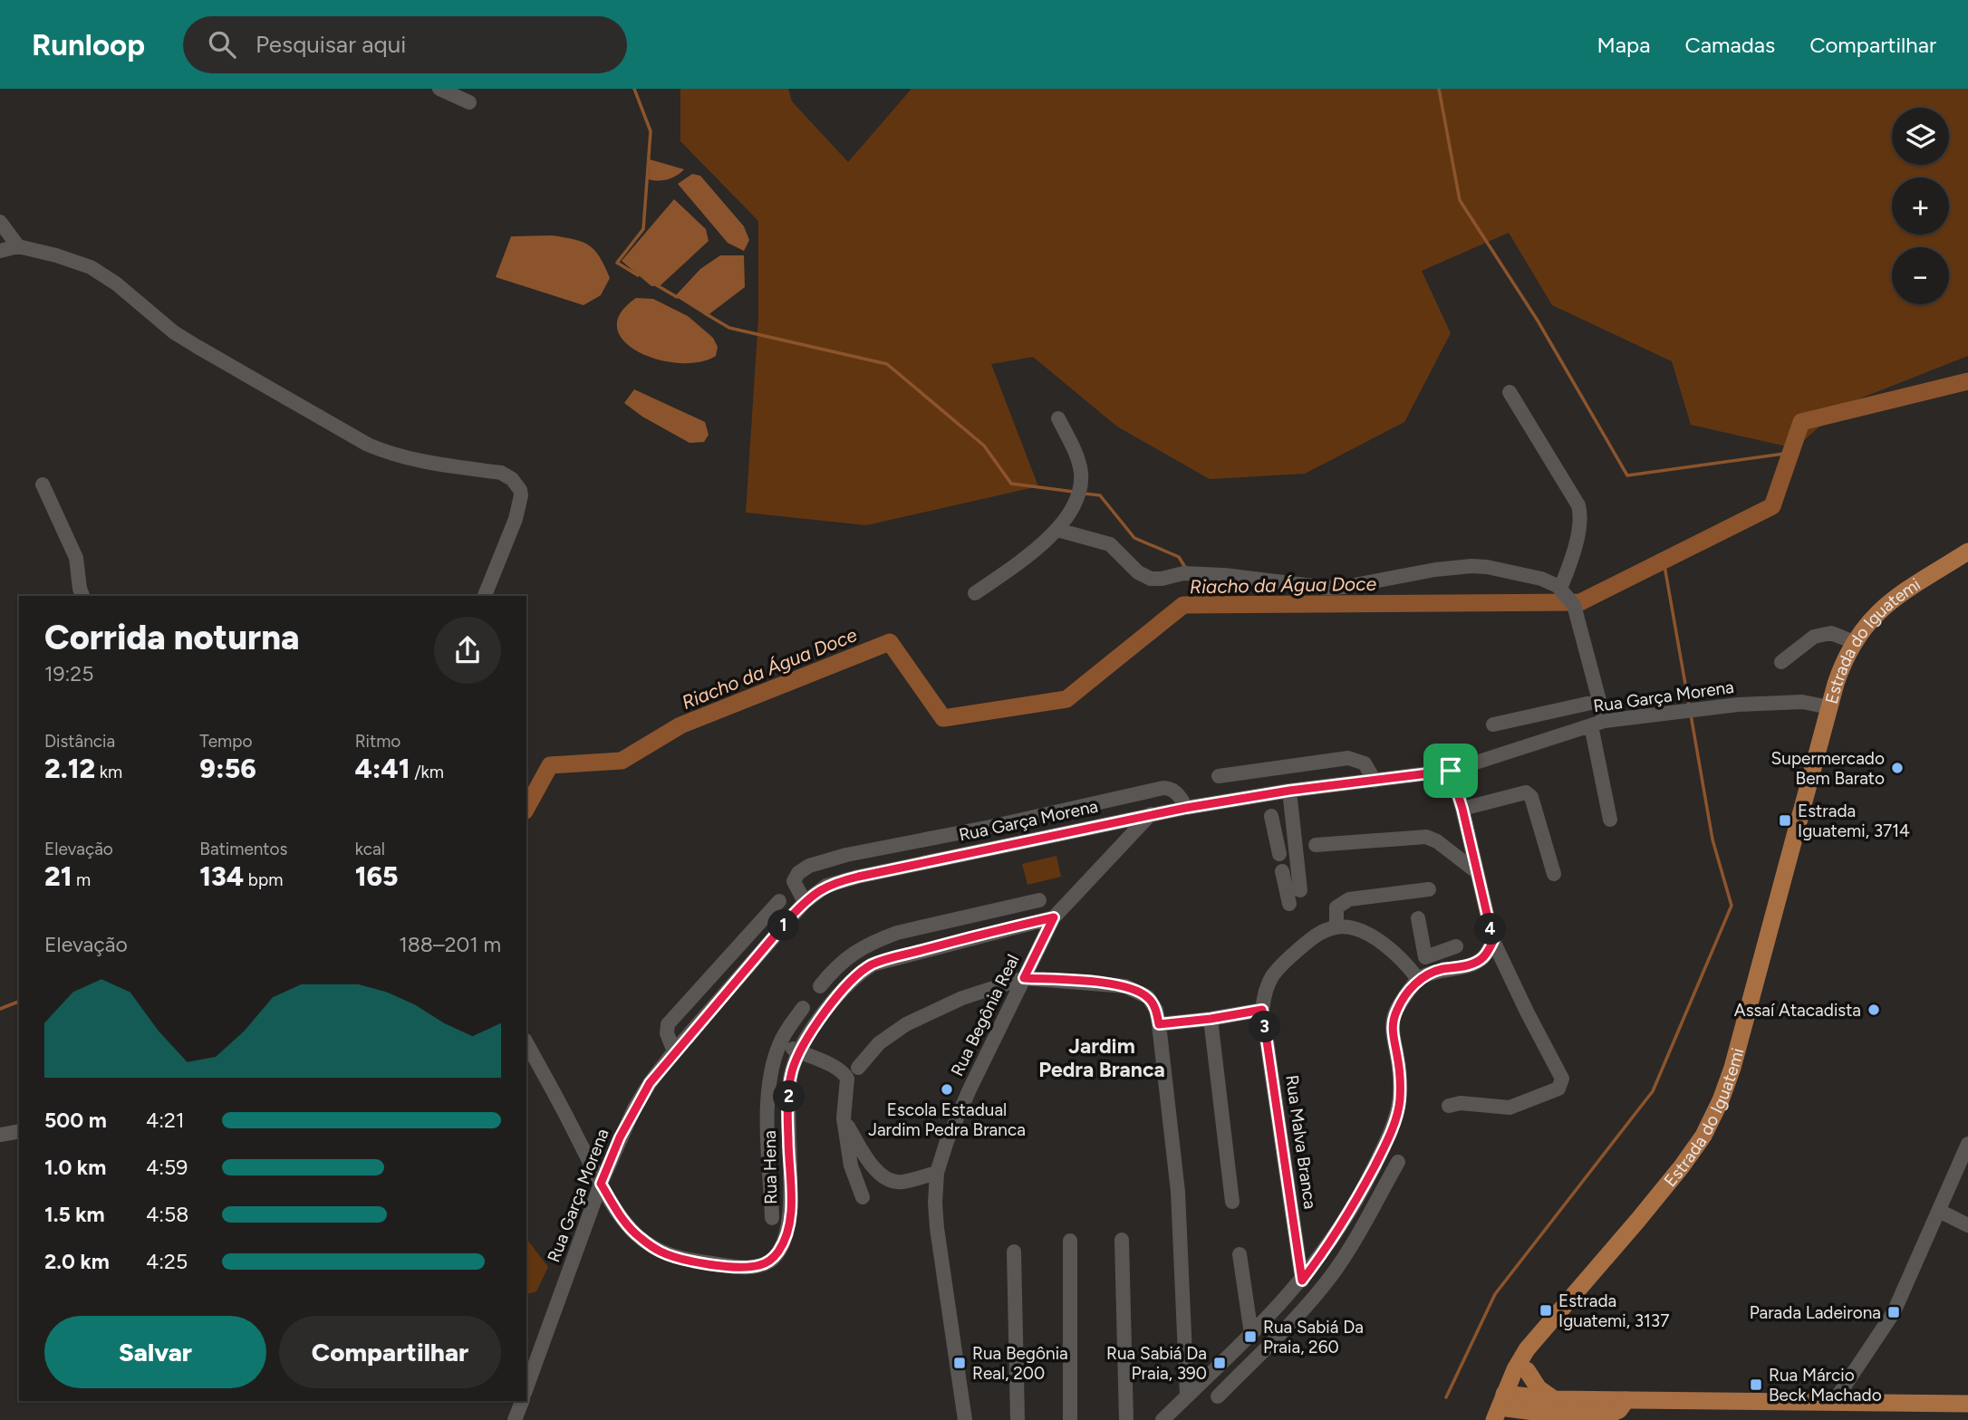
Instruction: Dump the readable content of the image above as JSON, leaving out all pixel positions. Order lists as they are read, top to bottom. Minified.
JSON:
{"streets":{"main road":["Estrada do Iguatemi"],"street":["Rua Garça Morena","Rua Begônia Real","Rua Malva Branca","Rua Hena"]},"crossings":[["Estrada do Iguatemi","Rua Garça Morena"],["Rua Garça Morena","Rua Begônia Real"],["Rua Garça Morena","Rua Hena"],["Rua Begônia Real","Rua Hena"]],"districts":["Jardim Pedra Branca"],"water":["Riacho da Água Doce"],"places":{"other":["Supermercado Bem Barato","Assaí Atacadista","Escola Estadual Jardim Pedra Branca"],"transit":["Estrada Iguatemi, 3714","Estrada Iguatemi, 3137","Parada Ladeirona","Rua Sabiá Da Praia, 260","Rua Begônia Real, 200","Rua Sabiá Da Praia, 390","Rua Márcio Beck Machado"]},"page":{"header":"Runloop","search":"Pesquisar aqui","nav":["Mapa","Camadas","Compartilhar"],"map_buttons":["+","−"],"heading":["Corrida noturna","19:25"],"stats":[["Distância","2.12 km"],["Tempo","9:56"],["Ritmo","4:41 /km"],["Elevação","21 m"],["Batimentos","134 bpm"],["kcal","165"]],"pins":["1","4","3","2"],"chart":["Elevação","188–201 m"],"list":[{"name":"500 m","note":"4:21"},{"name":"1.0 km","note":"4:59"},{"name":"1.5 km","note":"4:58"},{"name":"2.0 km","note":"4:25"}],"buttons":["Salvar","Compartilhar"]}}
